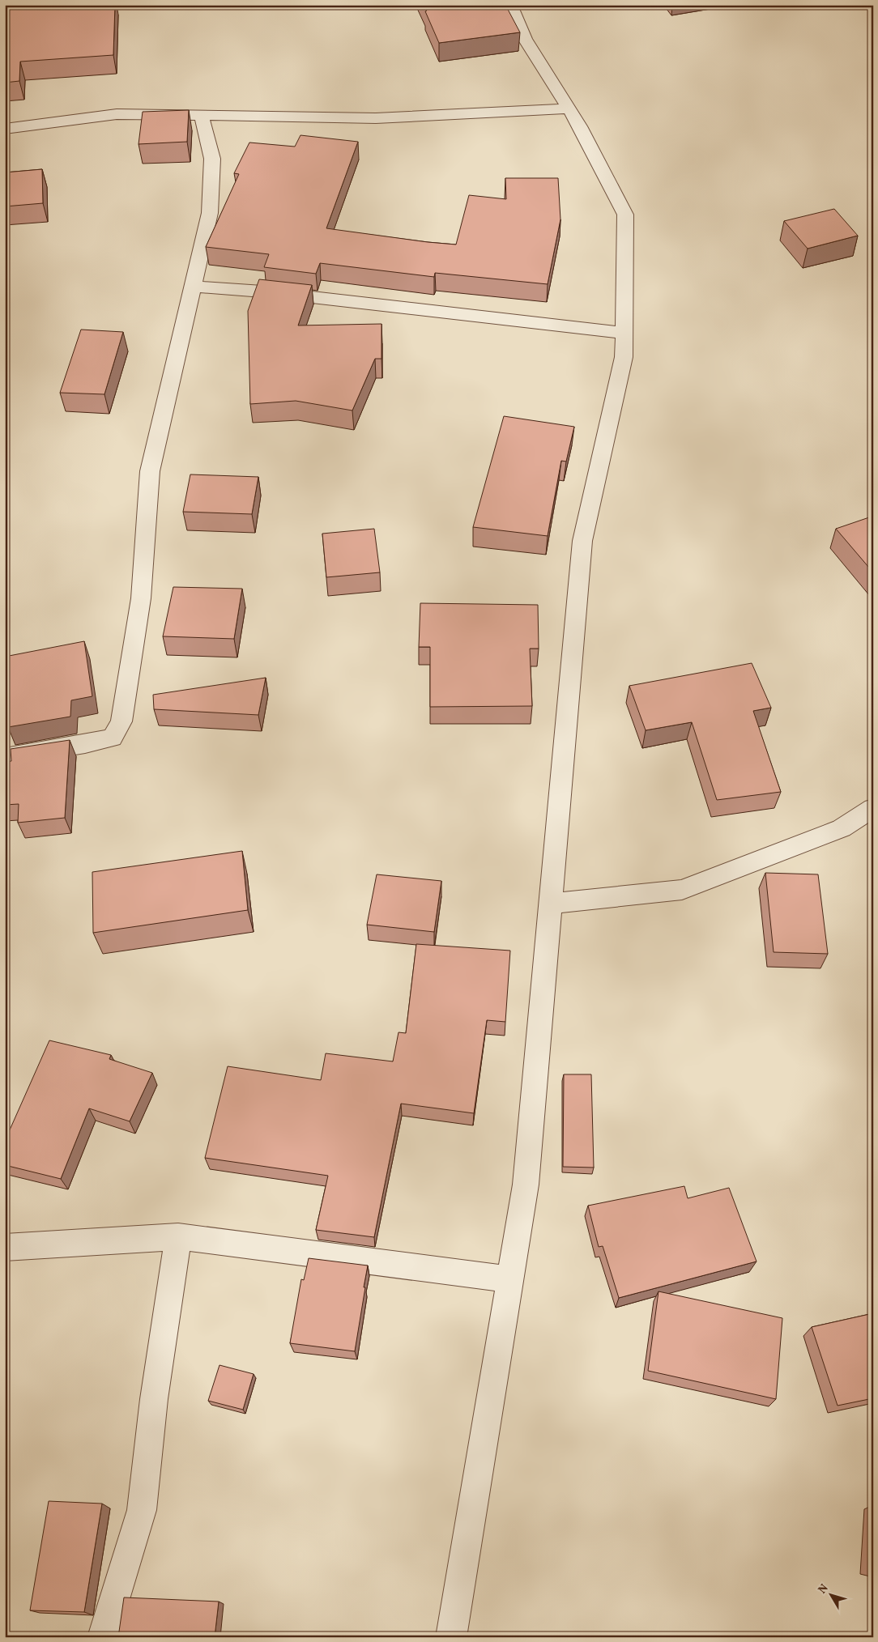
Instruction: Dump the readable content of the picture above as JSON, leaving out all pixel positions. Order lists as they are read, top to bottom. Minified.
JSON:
{"north":"top left"}
